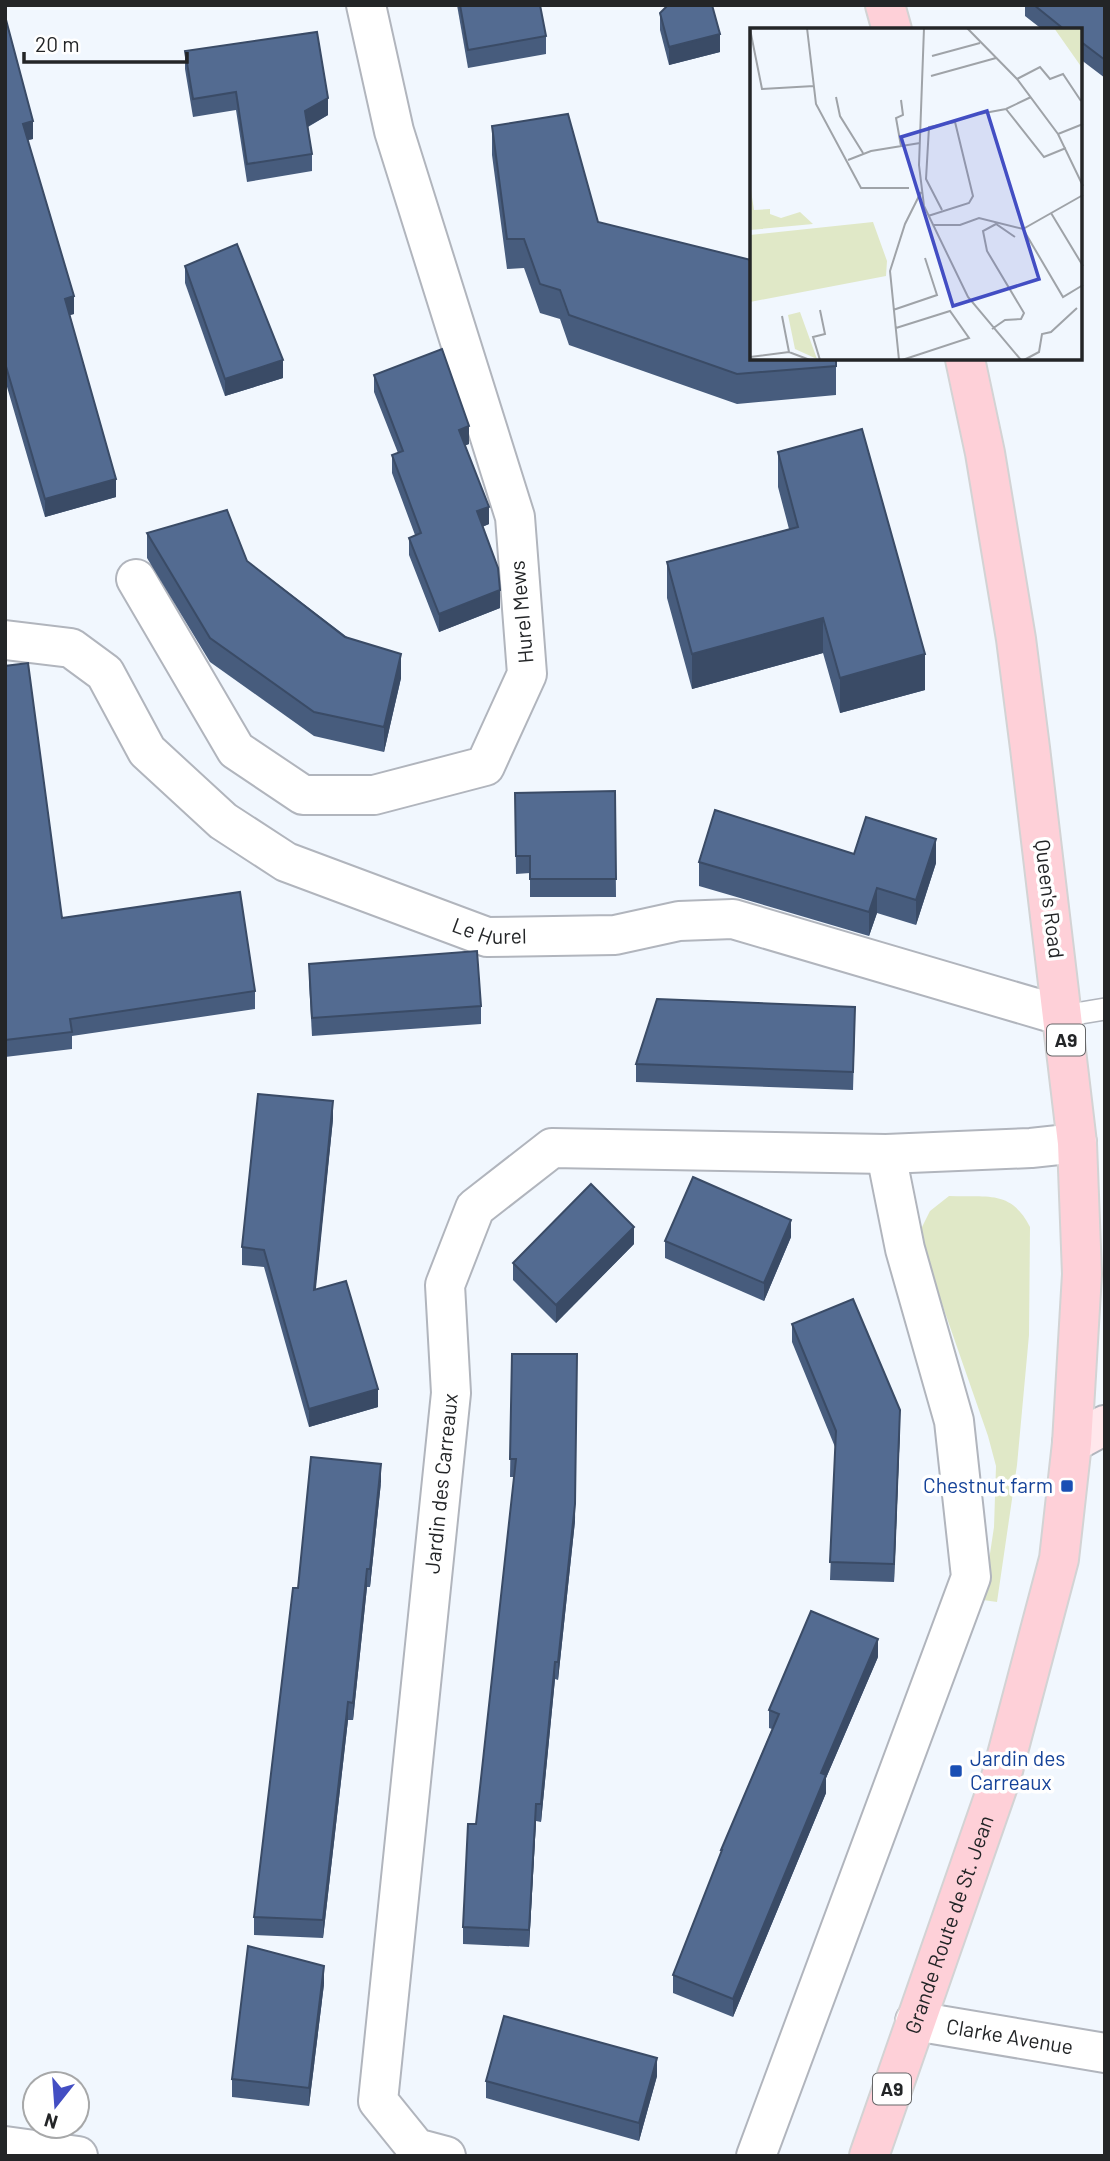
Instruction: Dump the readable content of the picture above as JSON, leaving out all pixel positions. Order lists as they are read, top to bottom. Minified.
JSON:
{"streets":{"main road":["Queen's Road","A9","Grande Route de St. Jean"],"street":["Hurel Mews","Le Hurel","Jardin des Carreaux","Clarke Avenue"]},"crossings":[["Queen's Road","Le Hurel"],["Queen's Road","Jardin des Carreaux"],["Queen's Road","Grande Route de St. Jean"],["Grande Route de St. Jean","Clarke Avenue"]],"places":{"transit":["Chestnut farm","Jardin des Carreaux"]},"scale_bar":"20 m","north":"bottom"}
